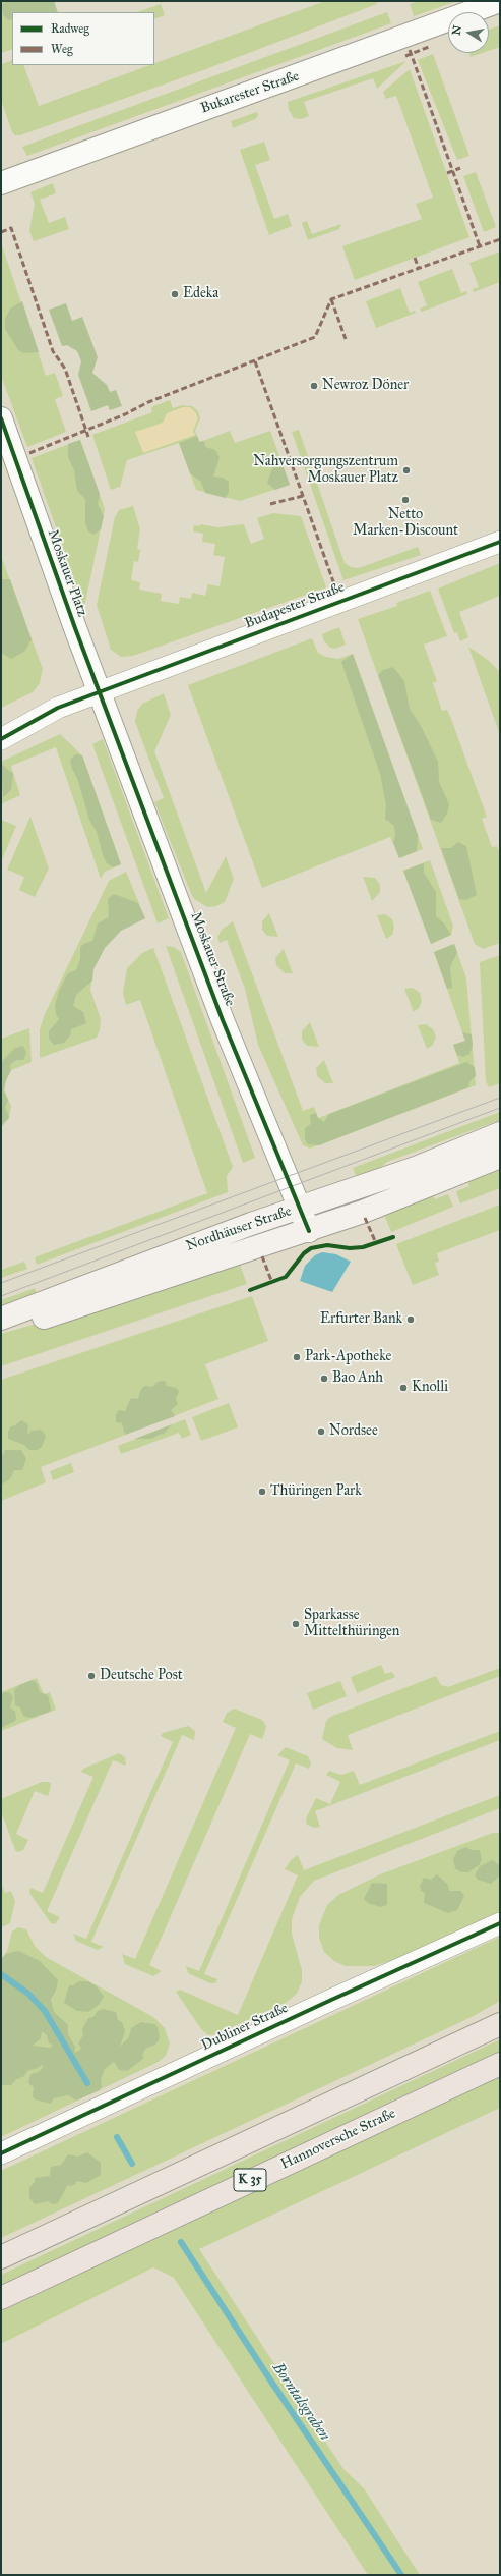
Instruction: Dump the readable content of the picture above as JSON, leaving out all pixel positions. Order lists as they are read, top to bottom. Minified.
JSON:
{"streets":{"highway":["Hannoversche Straße","K 35"],"main road":["Nordhäuser Straße"],"street":["Bukarester Straße","Moskauer Platz","Budapester Straße","Moskauer Straße","Dubliner Straße"]},"crossings":[["Moskauer Platz","Budapester Straße"],["Moskauer Platz","Moskauer Straße"],["Budapester Straße","Moskauer Straße"],["Moskauer Straße","Nordhäuser Straße"]],"water":["Borntalsgraben"],"places":["Edeka","Newroz Döner","Nahversorgungszentrum Moskauer Platz","Netto Marken-Discount","Erfurter Bank","Park-Apotheke","Bao Anh","Knolli","Nordsee","Thüringen Park","Sparkasse Mittelthüringen","Deutsche Post"],"legend":["Radweg","Weg"],"north":"left"}
